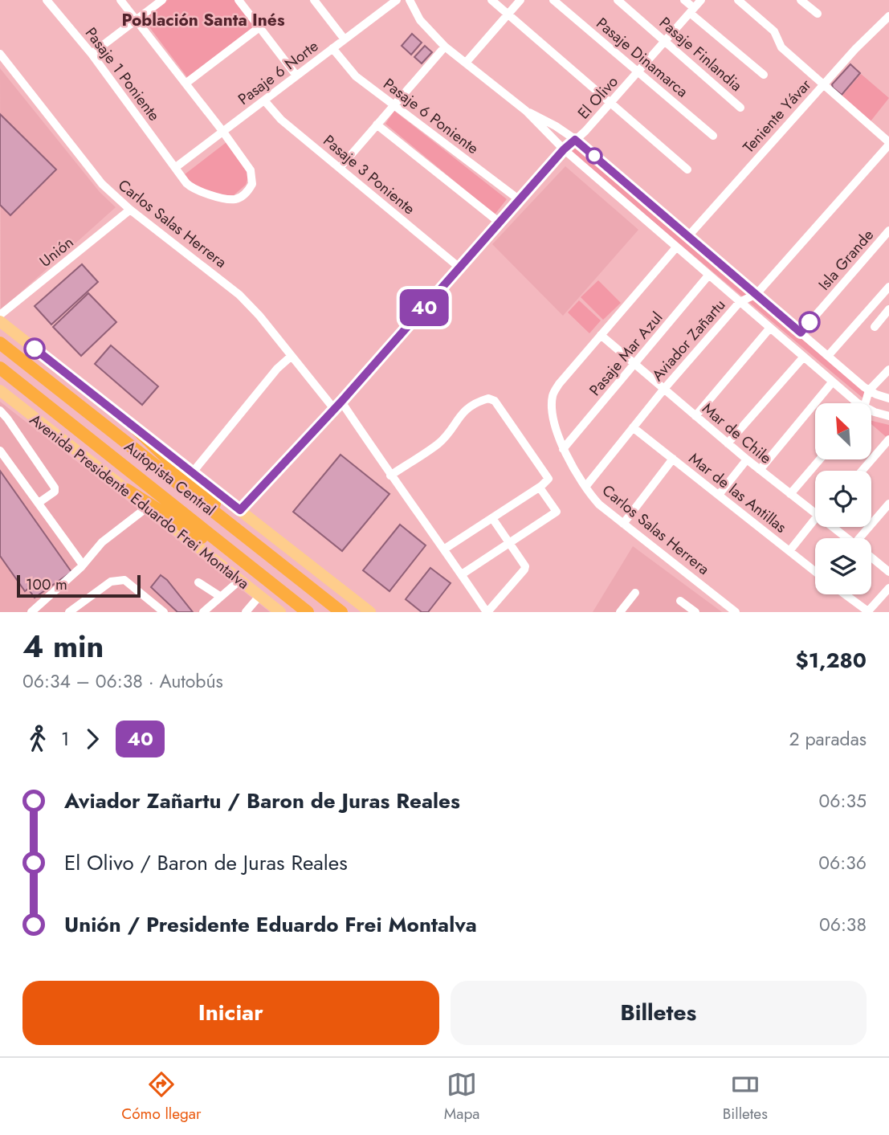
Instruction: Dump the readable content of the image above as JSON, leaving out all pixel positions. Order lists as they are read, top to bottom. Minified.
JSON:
{"streets":{"highway":["Autopista Central"],"main road":["Avenida Presidente Eduardo Frei Montalva"],"street":["Pasaje Finlandia","Pasaje Dinamarca","Pasaje 6 Norte","Pasaje 1 Poniente","El Olivo","Pasaje 6 Poniente","Teniente Yávar","Pasaje 3 Poniente","Carlos Salas Herrera","Unión","Isla Grande","Aviador Zañartu","Pasaje Mar Azul","Mar de Chile","Mar de las Antillas"]},"crossings":[["Pasaje Finlandia","El Olivo"],["Pasaje Dinamarca","El Olivo"],["Pasaje 6 Norte","Pasaje 1 Poniente"],["Pasaje 6 Norte","Pasaje 6 Poniente"],["Pasaje 6 Norte","Pasaje 3 Poniente"],["El Olivo","Pasaje 6 Poniente"],["El Olivo","Pasaje 3 Poniente"],["El Olivo","Carlos Salas Herrera"],["Carlos Salas Herrera","Unión"],["Carlos Salas Herrera","Aviador Zañartu"],["Carlos Salas Herrera","Pasaje Mar Azul"],["Carlos Salas Herrera","Mar de Chile"],["Aviador Zañartu","Mar de Chile"],["Aviador Zañartu","Mar de las Antillas"],["Pasaje Mar Azul","Mar de Chile"]],"districts":["Población Santa Inés"],"lines":["bus line 40"],"scale_bar":"100 m","north":"top left","page":{"on_map":"40","scale":"100 m","heading":["4 min","06:34 – 06:38 · Autobús","$1,280"],"legs":["1","40","2 paradas"],"list":[{"name":"Aviador Zañartu / Baron de Juras Reales","value":"06:35"},{"name":"El Olivo / Baron de Juras Reales","value":"06:36"},{"name":"Unión / Presidente Eduardo Frei Montalva","value":"06:38"}],"buttons":["Iniciar","Billetes"],"tabs":["Cómo llegar","Mapa","Billetes"]}}
